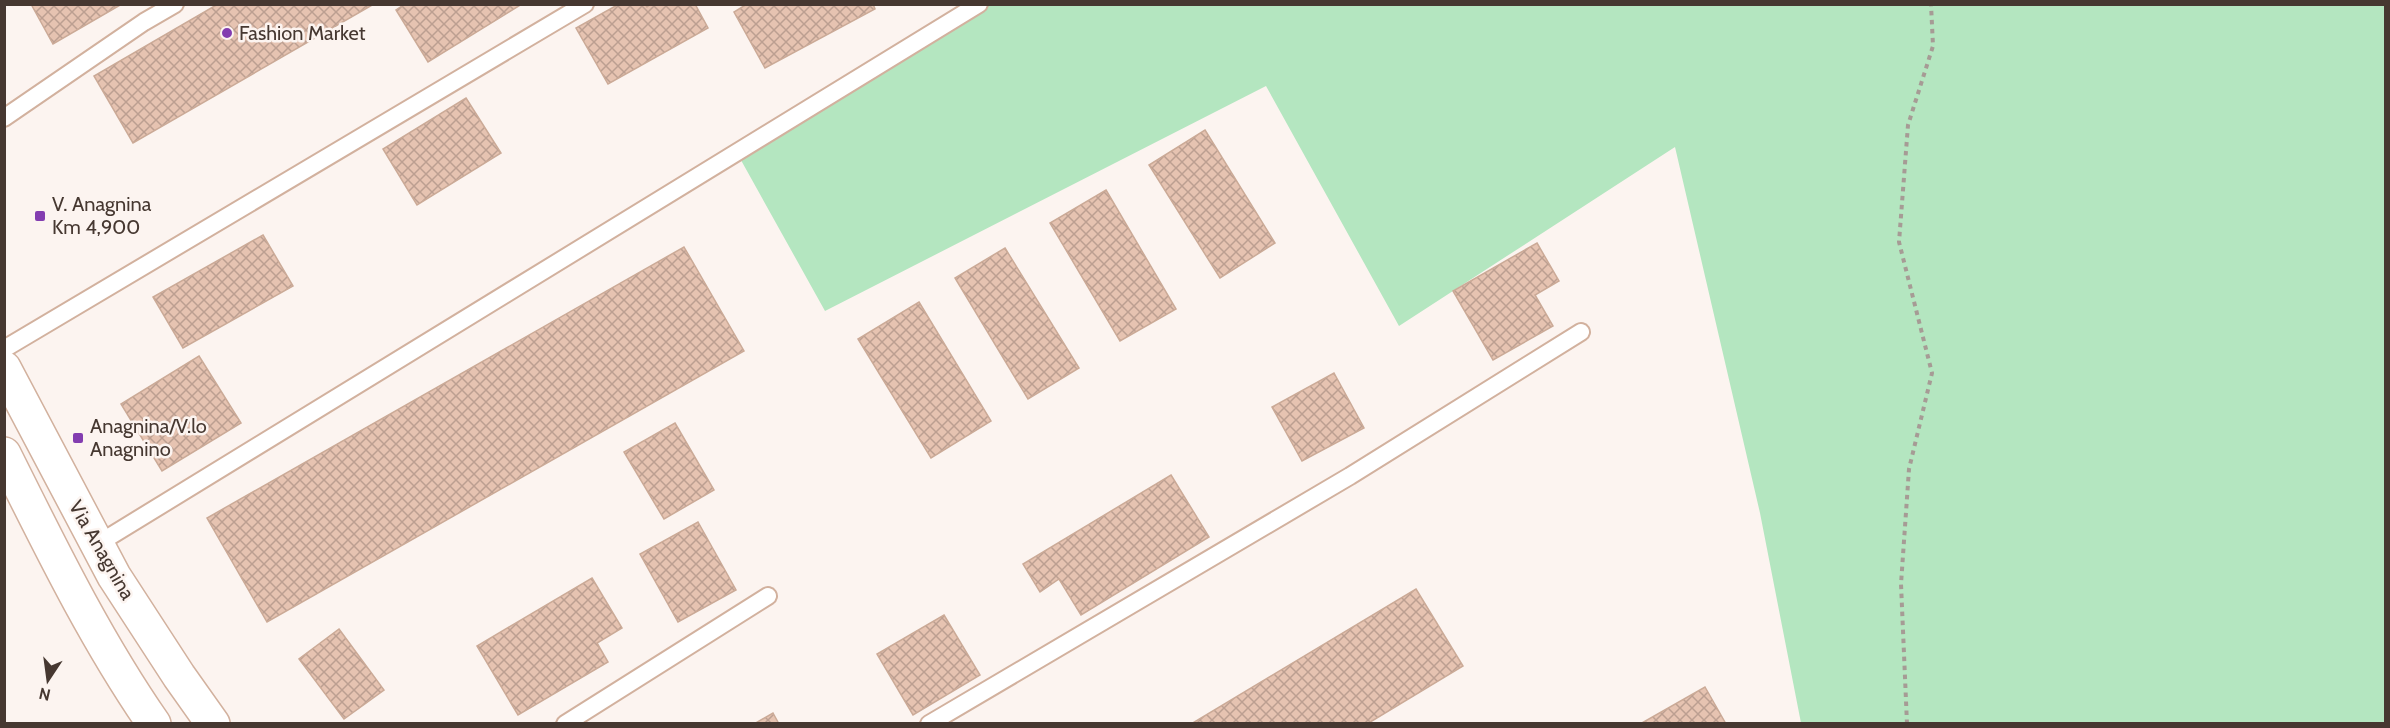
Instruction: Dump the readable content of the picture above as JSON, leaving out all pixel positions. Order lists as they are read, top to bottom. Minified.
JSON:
{"streets":{"main road":["Via Anagnina"]},"places":{"other":["Fashion Market"],"transit":["V. Anagnina Km 4,900","Anagnina/V.lo Anagnino"]},"north":"bottom"}
